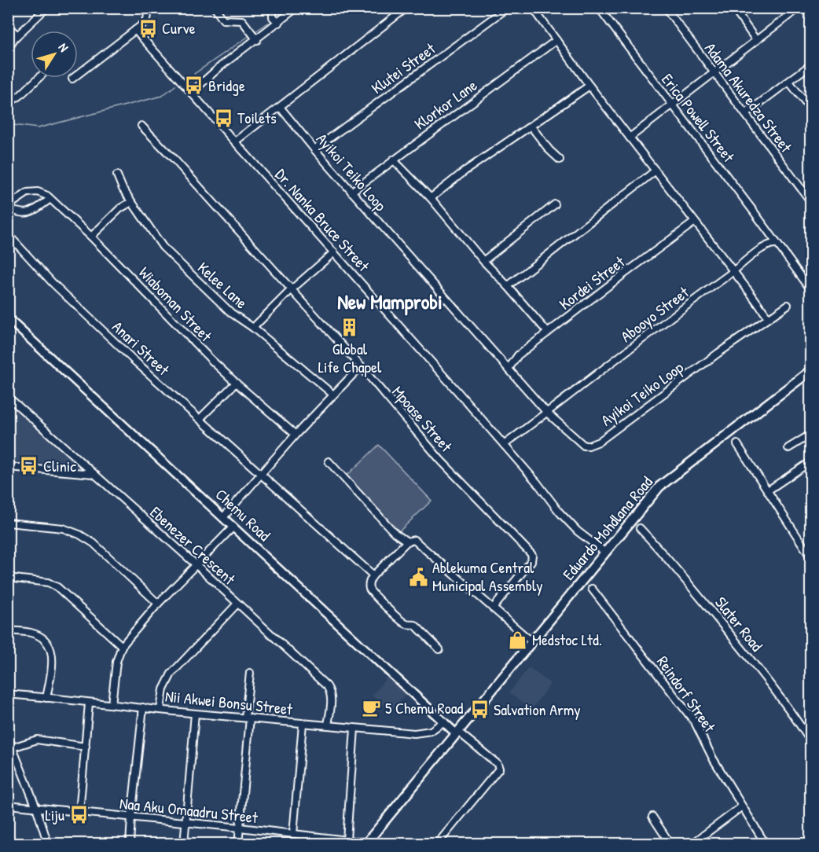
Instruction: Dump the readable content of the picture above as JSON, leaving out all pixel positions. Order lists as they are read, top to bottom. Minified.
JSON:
{"streets":{"main road":["Eduardo Mohdlana Road"],"street":["Klutei Street","Adama Akuredza Street","Klorkor Lane","Erica Powell Street","Ayikoi Teiko Loop","Dr. Nanka Bruce Street","Kordei Street","Kelee Lane","Wiaboman Street","Abooyo Street","Anari Street","Mpoase Street","Chemu Road","Ebenezer Crescent","Slater Road","Reindorf Street","Nii Akwei Bonsu Street","Naa Aku Omaadru Street"]},"crossings":[["Klutei Street","Ayikoi Teiko Loop"],["Klorkor Lane","Ayikoi Teiko Loop"],["Erica Powell Street","Abooyo Street"],["Ayikoi Teiko Loop","Kordei Street"],["Ayikoi Teiko Loop","Abooyo Street"],["Dr. Nanka Bruce Street","Abooyo Street"],["Dr. Nanka Bruce Street","Eduardo Mohdlana Road"],["Chemu Road","Eduardo Mohdlana Road"],["Chemu Road","Nii Akwei Bonsu Street"],["Eduardo Mohdlana Road","Naa Aku Omaadru Street"],["Ebenezer Crescent","Nii Akwei Bonsu Street"]],"districts":["New Mamprobi"],"places":{"bus stop":["Curve","Bridge","Toilets","Clinic","Salvation Army","Liju"],"building":["Global Life Chapel"],"public building":["Ablekuma Central Municipal Assembly"],"shop":["Medstoc Ltd."],"cafe":["5 Chemu Road"]},"north":"top right"}
